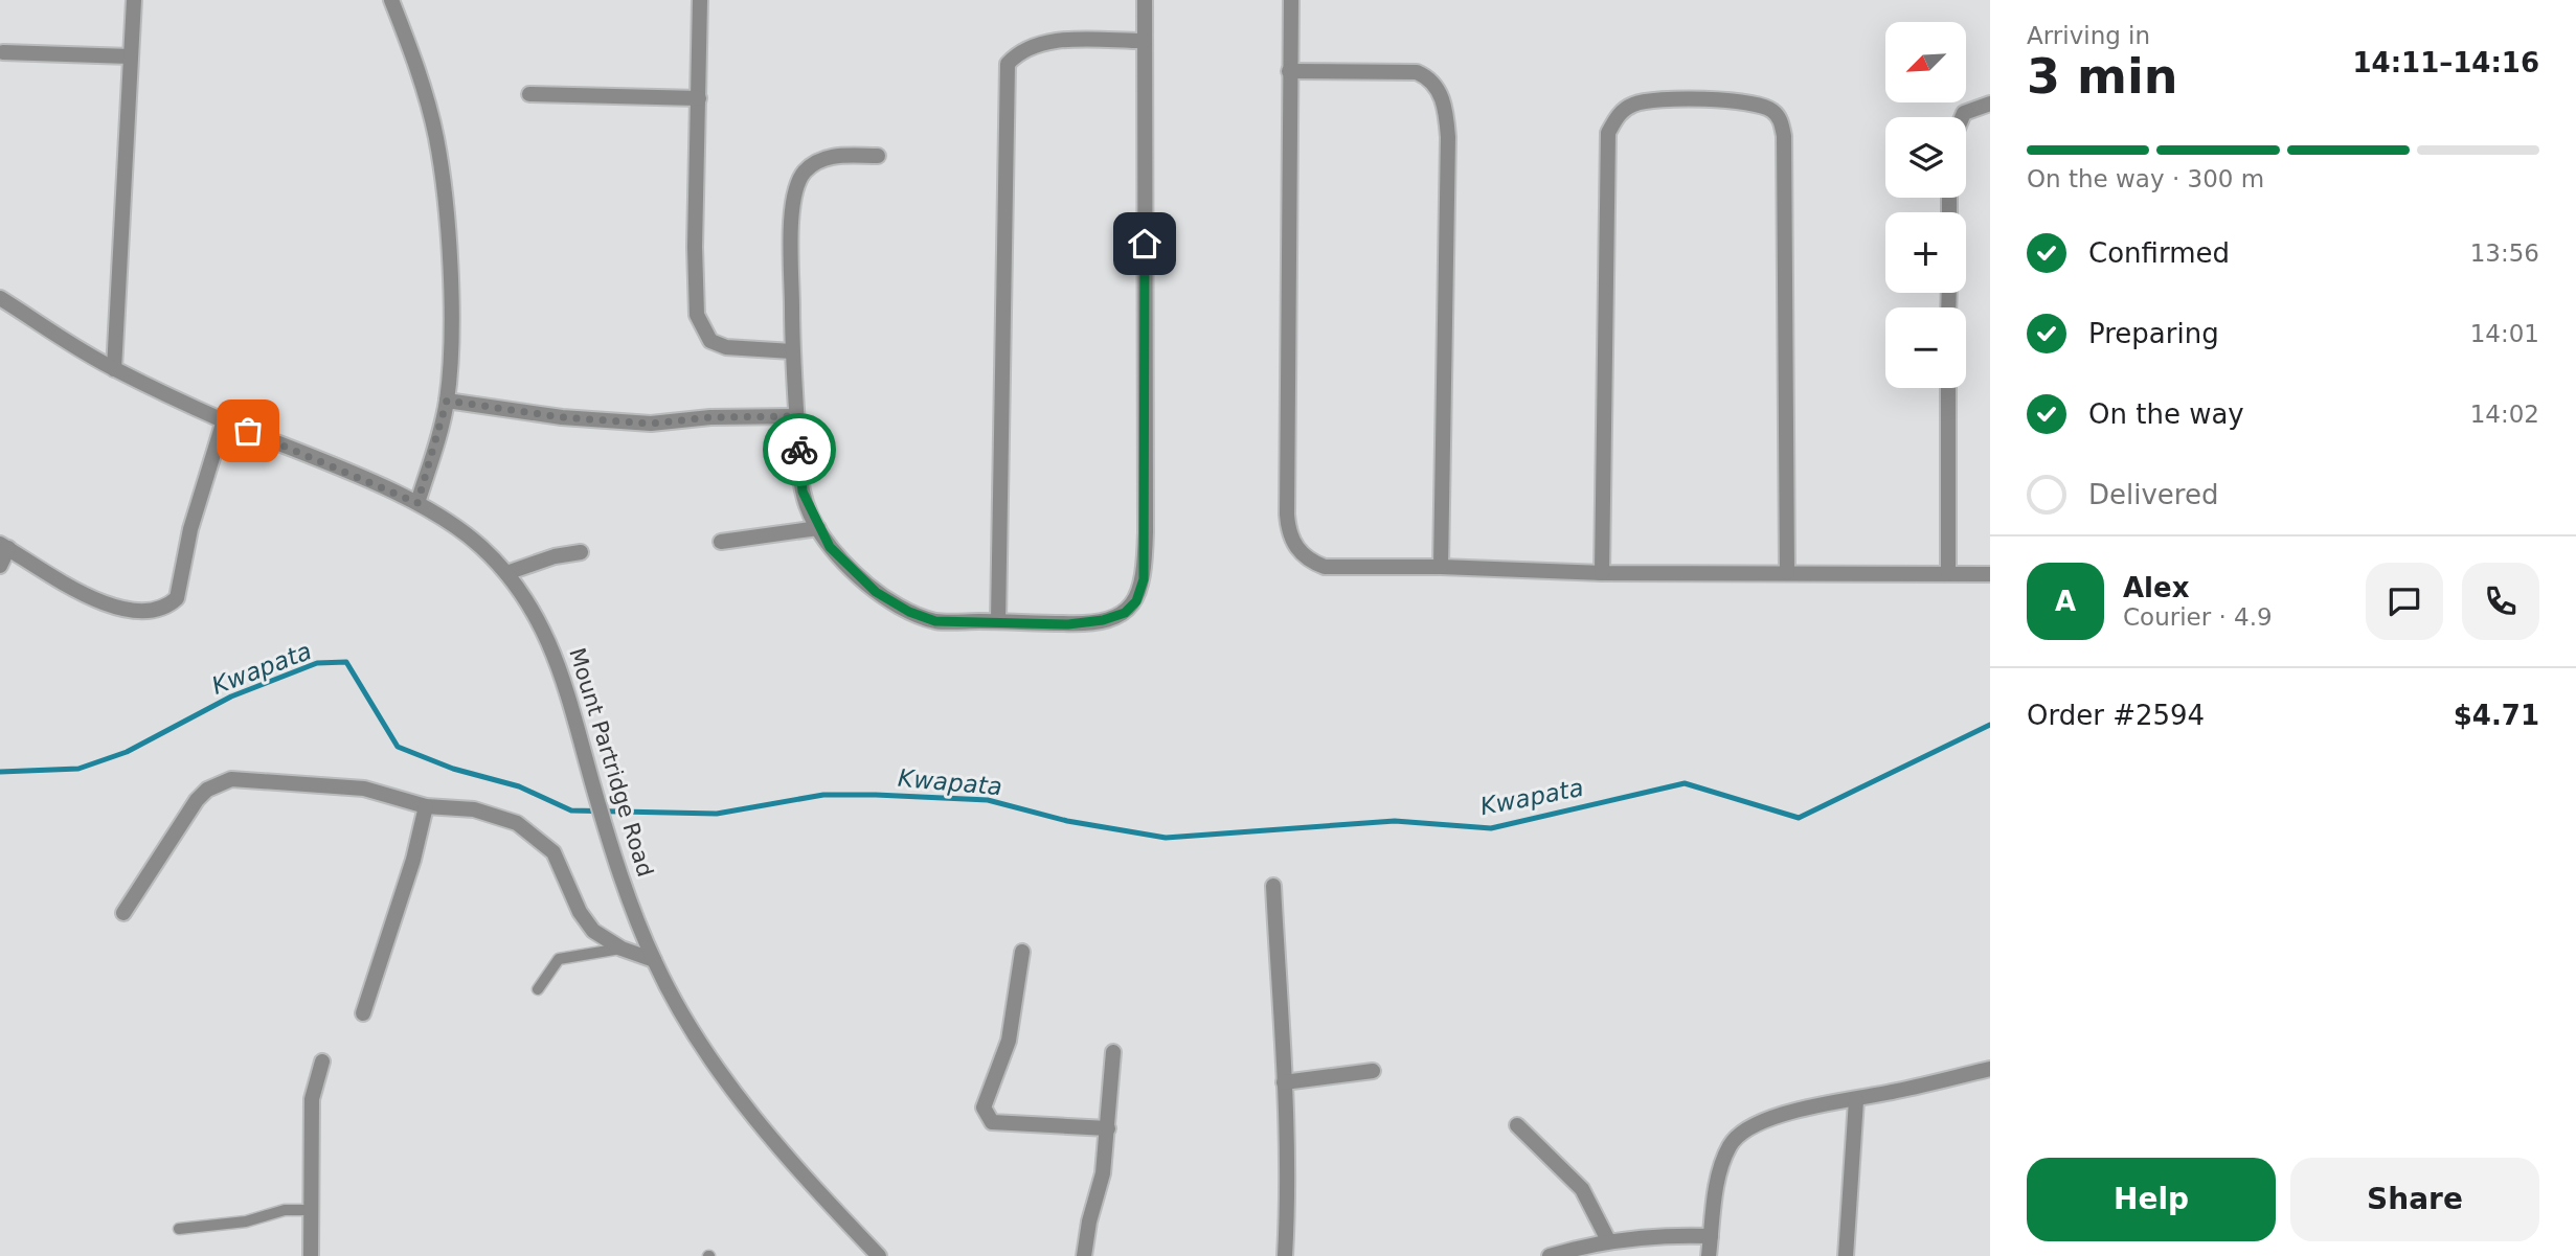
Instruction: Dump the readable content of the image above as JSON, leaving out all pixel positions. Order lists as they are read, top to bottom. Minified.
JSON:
{"streets":{"street":["Mount Partridge Road"]},"water":["Kwapata"],"north":"bottom left","page":{"heading":["3 min","Arriving in","14:11–14:16"],"panel":["Alex","Courier · 4.9","Order #2594","$4.71"],"map_buttons":["+","−"],"bar":"On the way · 300 m","list":[["Confirmed","13:56"],["Preparing","14:01"],["On the way","14:02"],"Delivered"],"round":"A","buttons":["Help","Share"]}}
